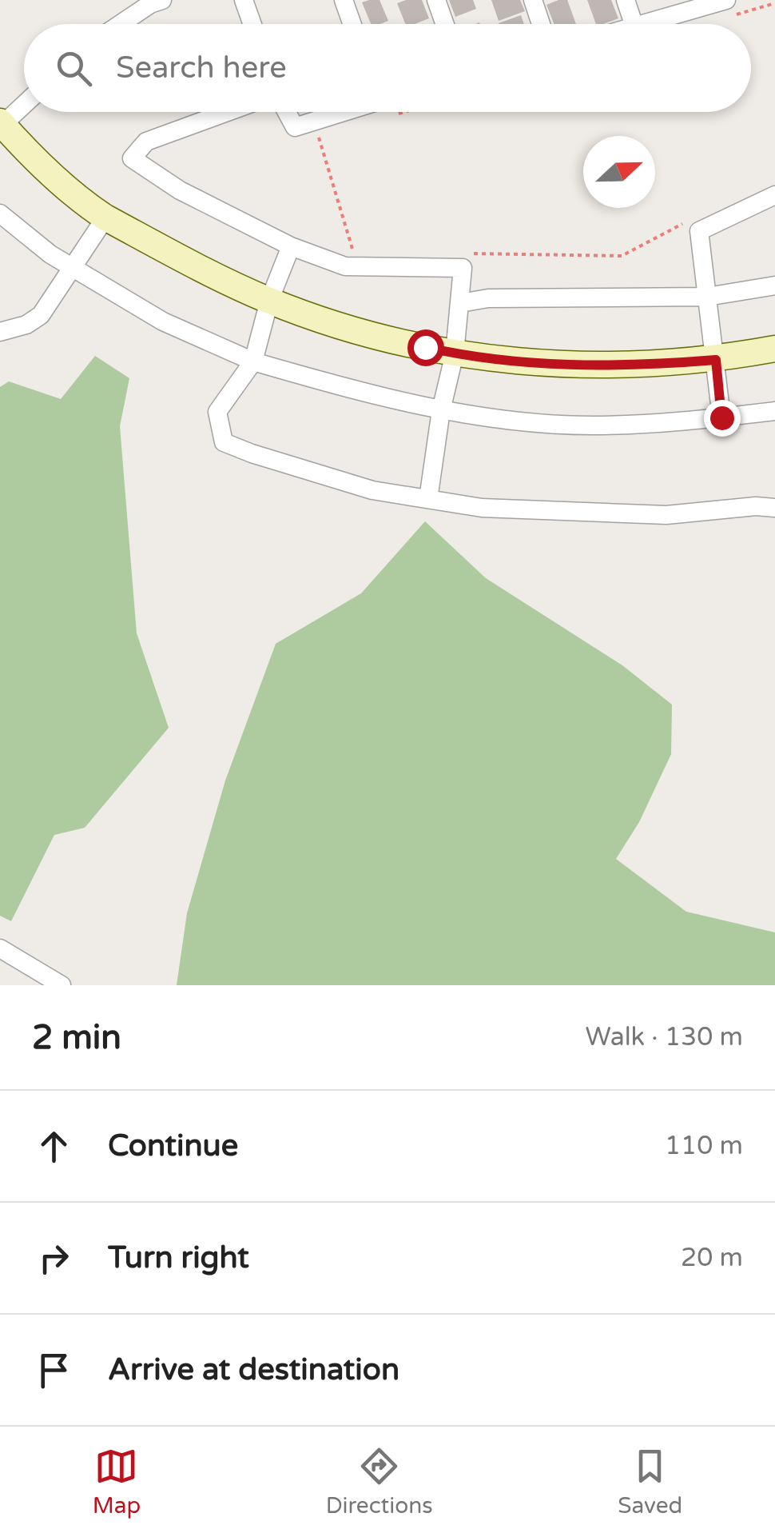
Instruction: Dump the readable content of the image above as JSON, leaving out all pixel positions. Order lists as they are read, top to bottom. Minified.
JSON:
{"north":"right","page":{"search":"Search here","heading":["2 min","Walk · 130 m"],"list":[["Continue","110 m"],["Turn right","20 m"],"Arrive at destination"],"nav":["Map","Directions","Saved"]}}
